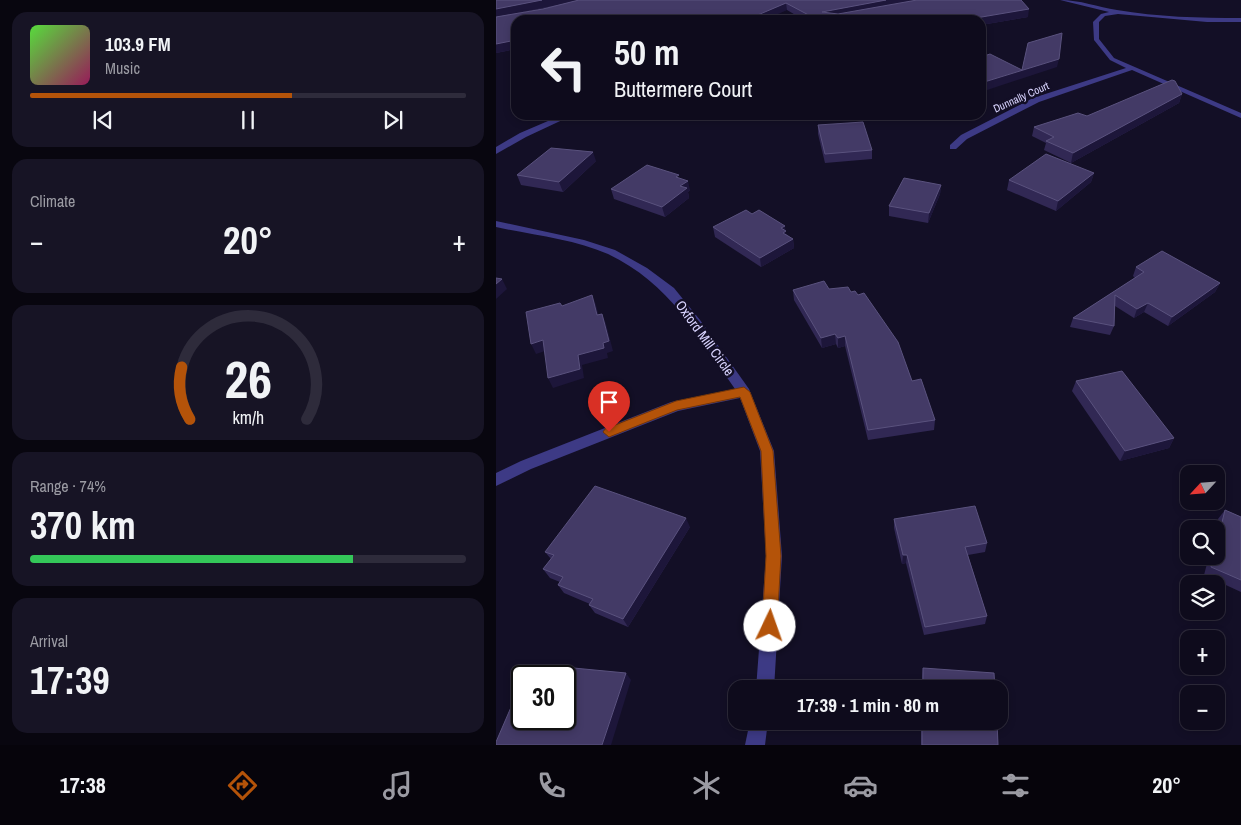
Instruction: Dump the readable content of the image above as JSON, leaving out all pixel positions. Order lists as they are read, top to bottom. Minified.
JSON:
{"streets":{"street":["Dunnally Court","Oxford Mill Circle"]},"north":"bottom left","page":{"turn":["50 m","Buttermere Court"],"song":["103.9 FM","Music"],"tile":["Climate",["Range · 74%","370 km"],["Arrival","17:39"]],"heat":["−","20°","+"],"map_buttons":["+","−"],"limit":"30","trip":"17:39 · 1 min · 80 m","tabs":["17:38","20°"],"gauge":["26","km/h"]}}
